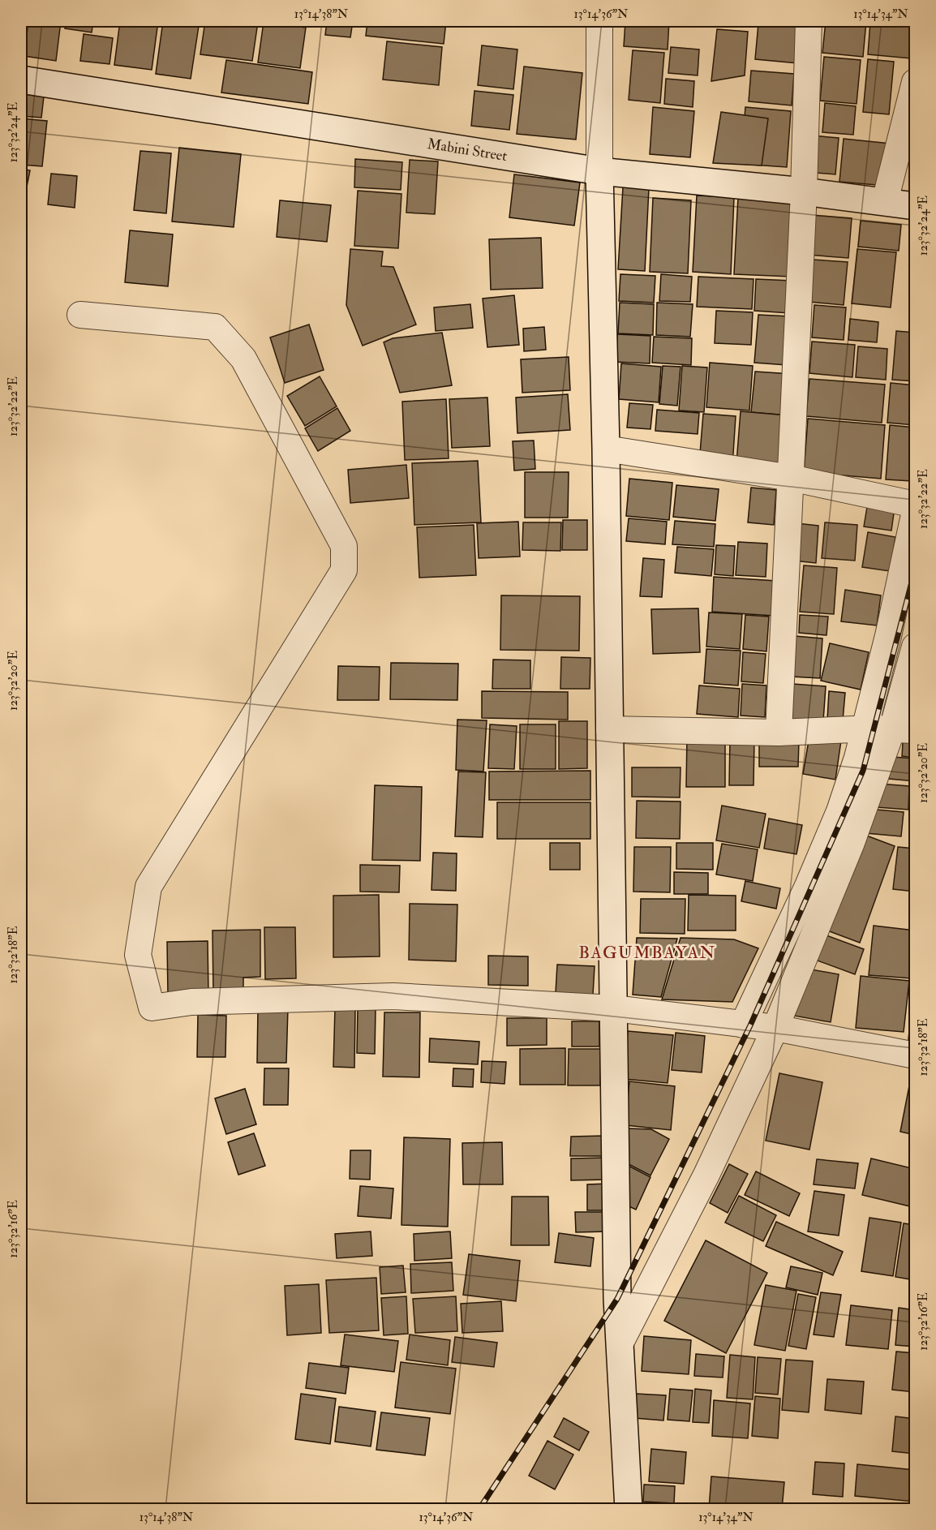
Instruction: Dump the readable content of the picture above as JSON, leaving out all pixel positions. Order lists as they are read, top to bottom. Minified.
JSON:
{"streets":{"street":["Mabini Street"]},"districts":["BAGUMBAYAN"],"coordinates":["13°14'38\"N","13°14'36\"N","13°14'34\"N","123°32'24\"E","123°32'22\"E","123°32'20\"E","123°32'18\"E","123°32'16\"E"]}
